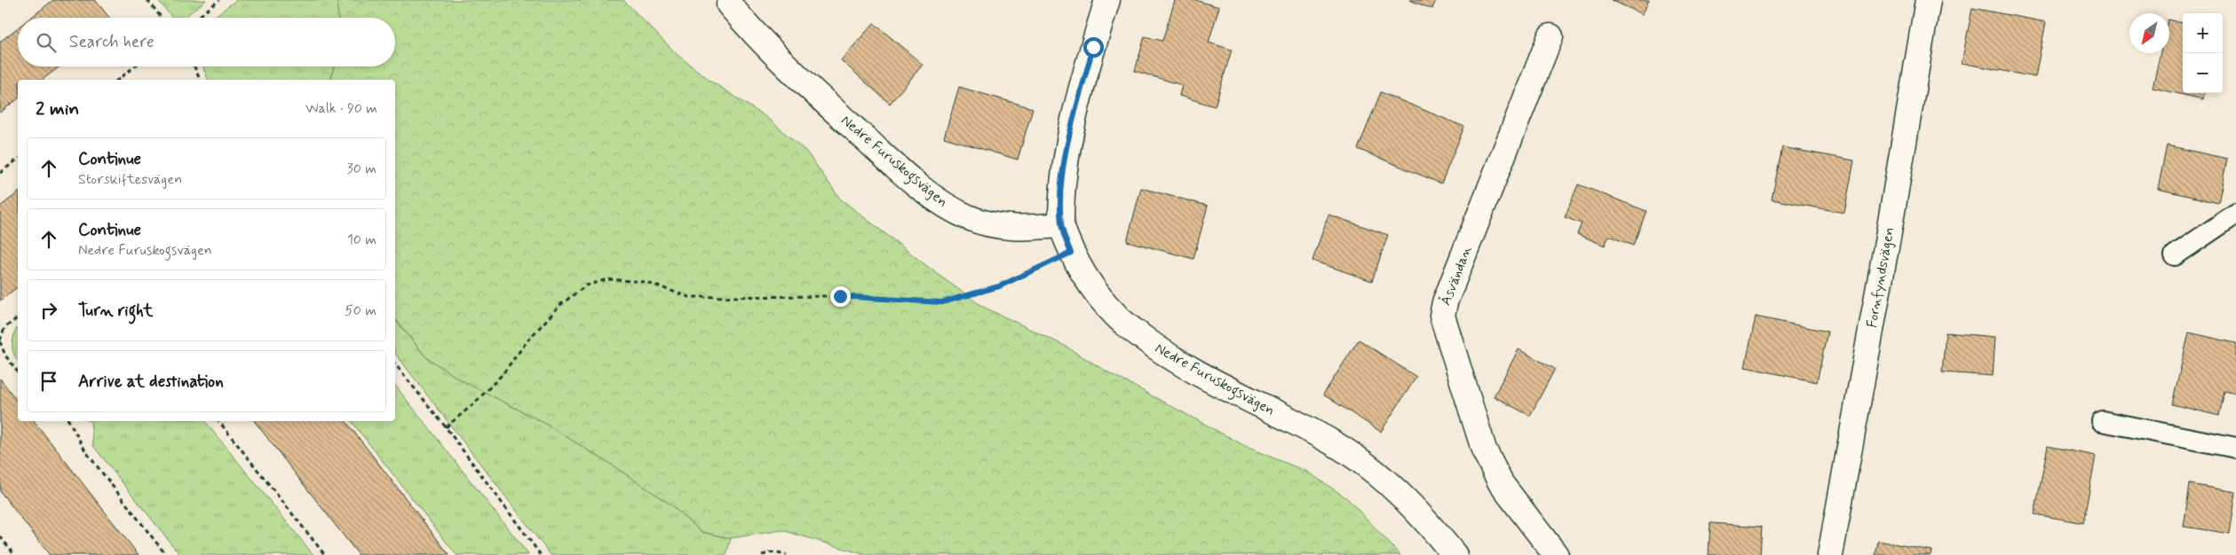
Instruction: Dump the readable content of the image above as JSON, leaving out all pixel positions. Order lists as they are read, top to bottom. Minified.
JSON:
{"streets":{"street":["Nedre Furuskogsvägen","Åsvändan","Fornfyndsvägen"]},"north":"bottom left","page":{"map_buttons":["+","−"],"search":"Search here","heading":["2 min","Walk · 90 m"],"list":[["Continue","Storskiftesvägen","30 m"],["Continue","Nedre Furuskogsvägen","10 m"],["Turn right","50 m"],"Arrive at destination"]}}
